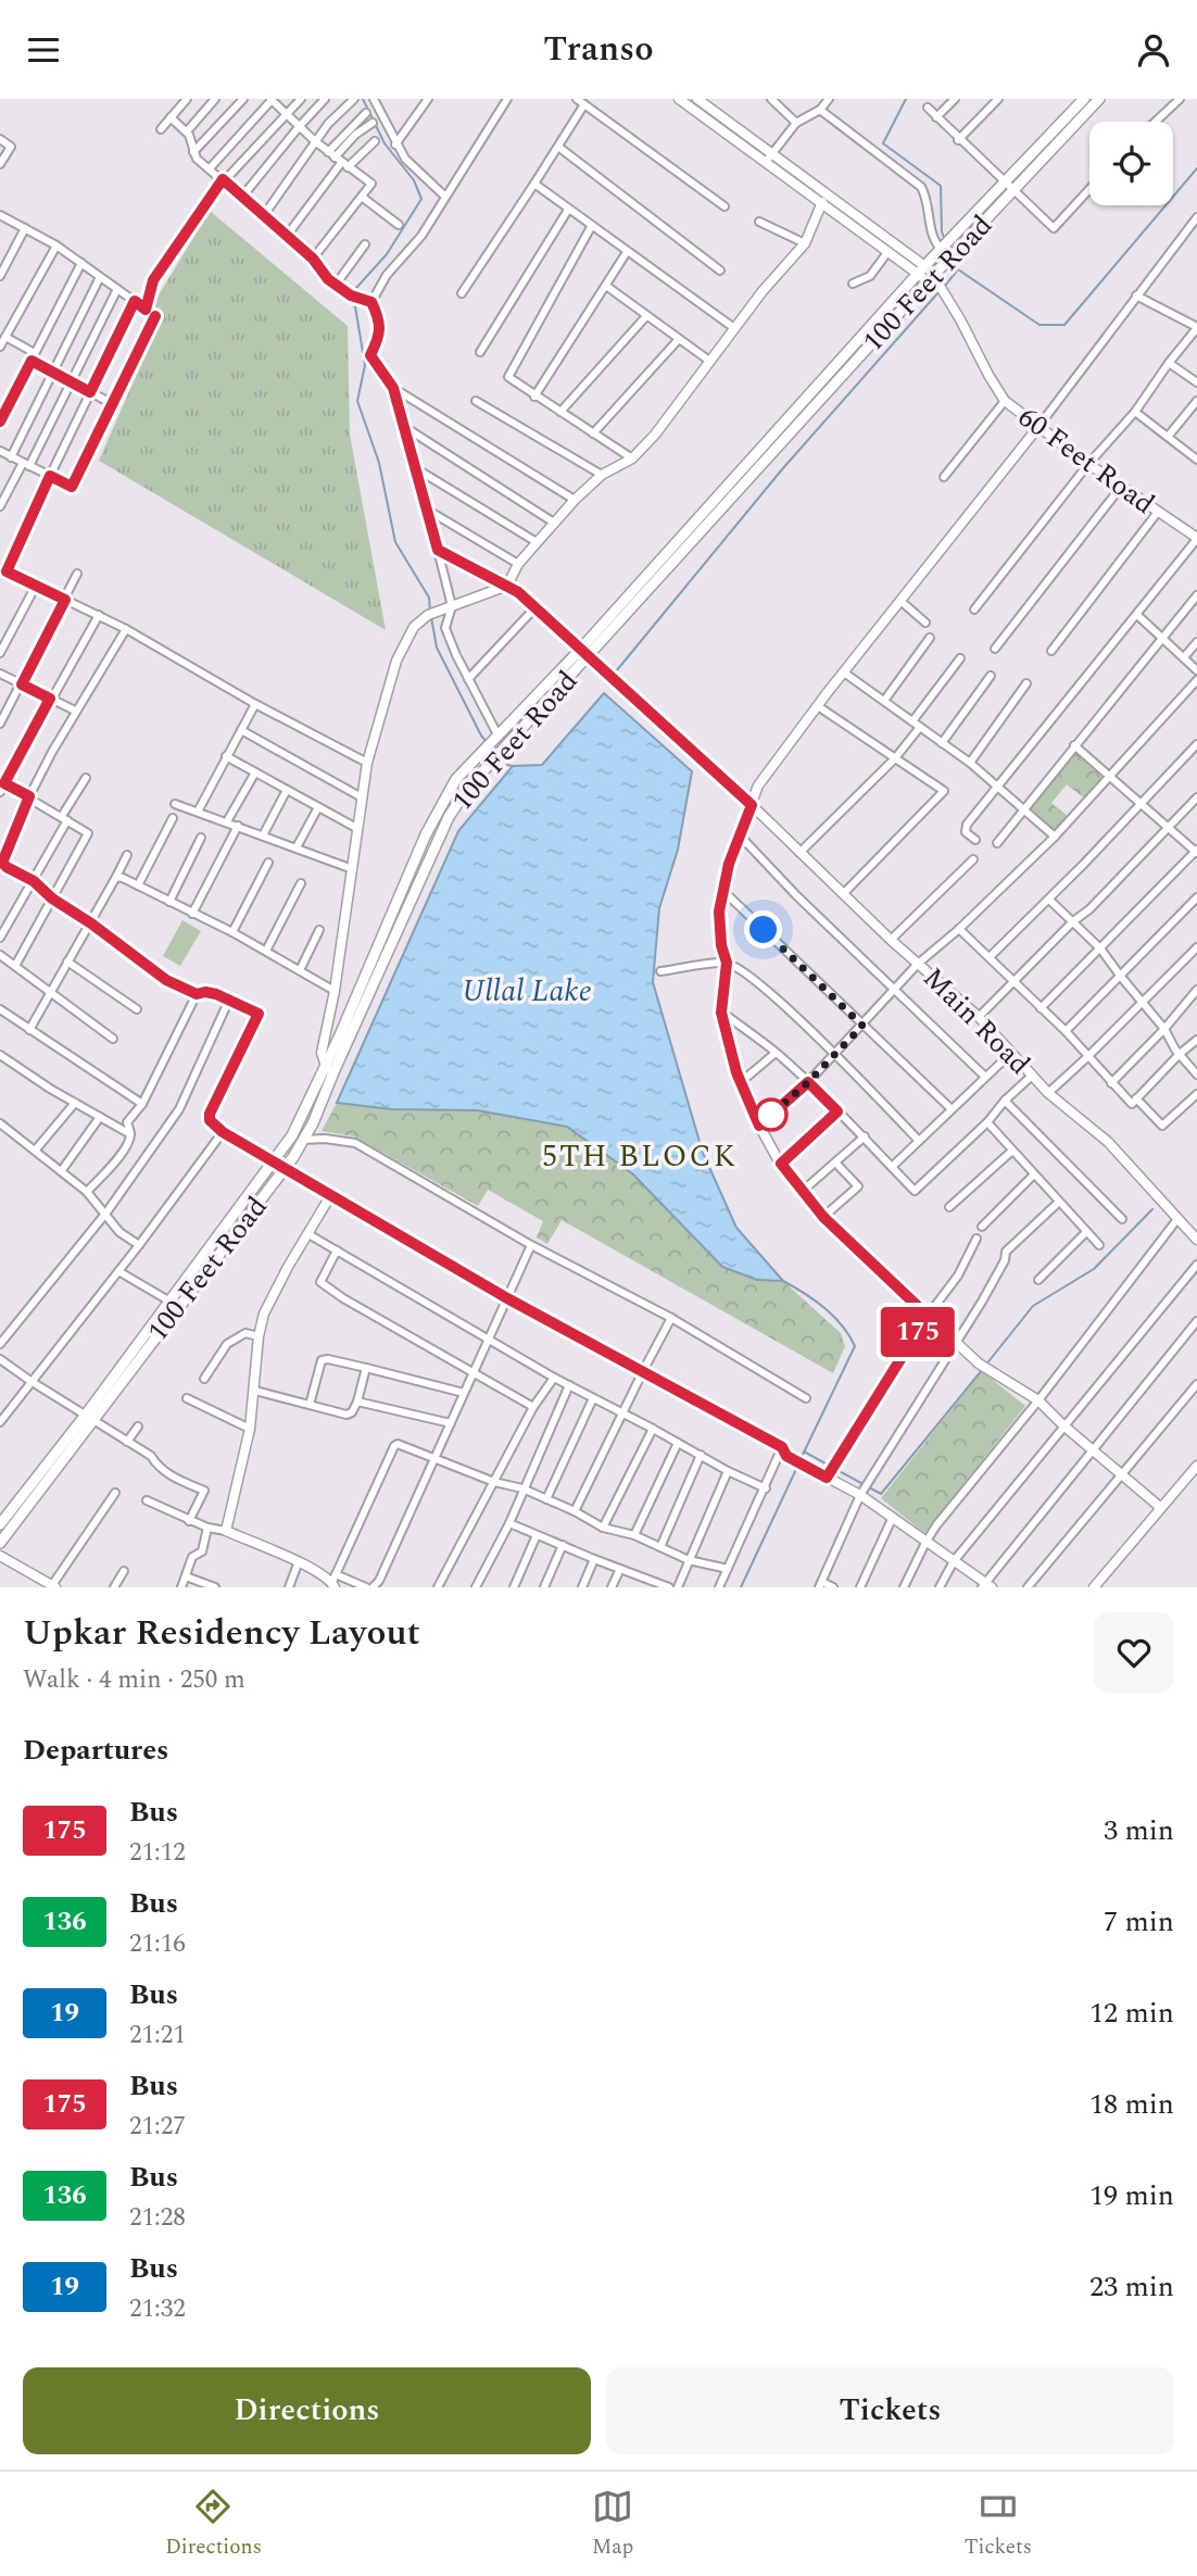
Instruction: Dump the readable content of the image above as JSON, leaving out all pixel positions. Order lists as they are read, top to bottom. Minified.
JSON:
{"streets":{"main road":["100 Feet Road"],"street":["60 Feet Road","Main Road"]},"crossings":[["100 Feet Road","60 Feet Road"],["100 Feet Road","Main Road"]],"districts":["5TH BLOCK"],"water":["Ullal Lake"],"lines":["bus line 175"],"page":{"header":"Transo","on_map":"175","heading":[["Upkar Residency Layout","Walk · 4 min · 250 m"],"Departures"],"list":[{"mark":"175","name":"Bus","note":"21:12","value":"3 min"},{"mark":"136","name":"Bus","note":"21:16","value":"7 min"},{"mark":"19","name":"Bus","note":"21:21","value":"12 min"},{"mark":"175","name":"Bus","note":"21:27","value":"18 min"},{"mark":"136","name":"Bus","note":"21:28","value":"19 min"},{"mark":"19","name":"Bus","note":"21:32","value":"23 min"}],"buttons":["Directions","Tickets"],"tabs":["Directions","Map","Tickets"]}}
